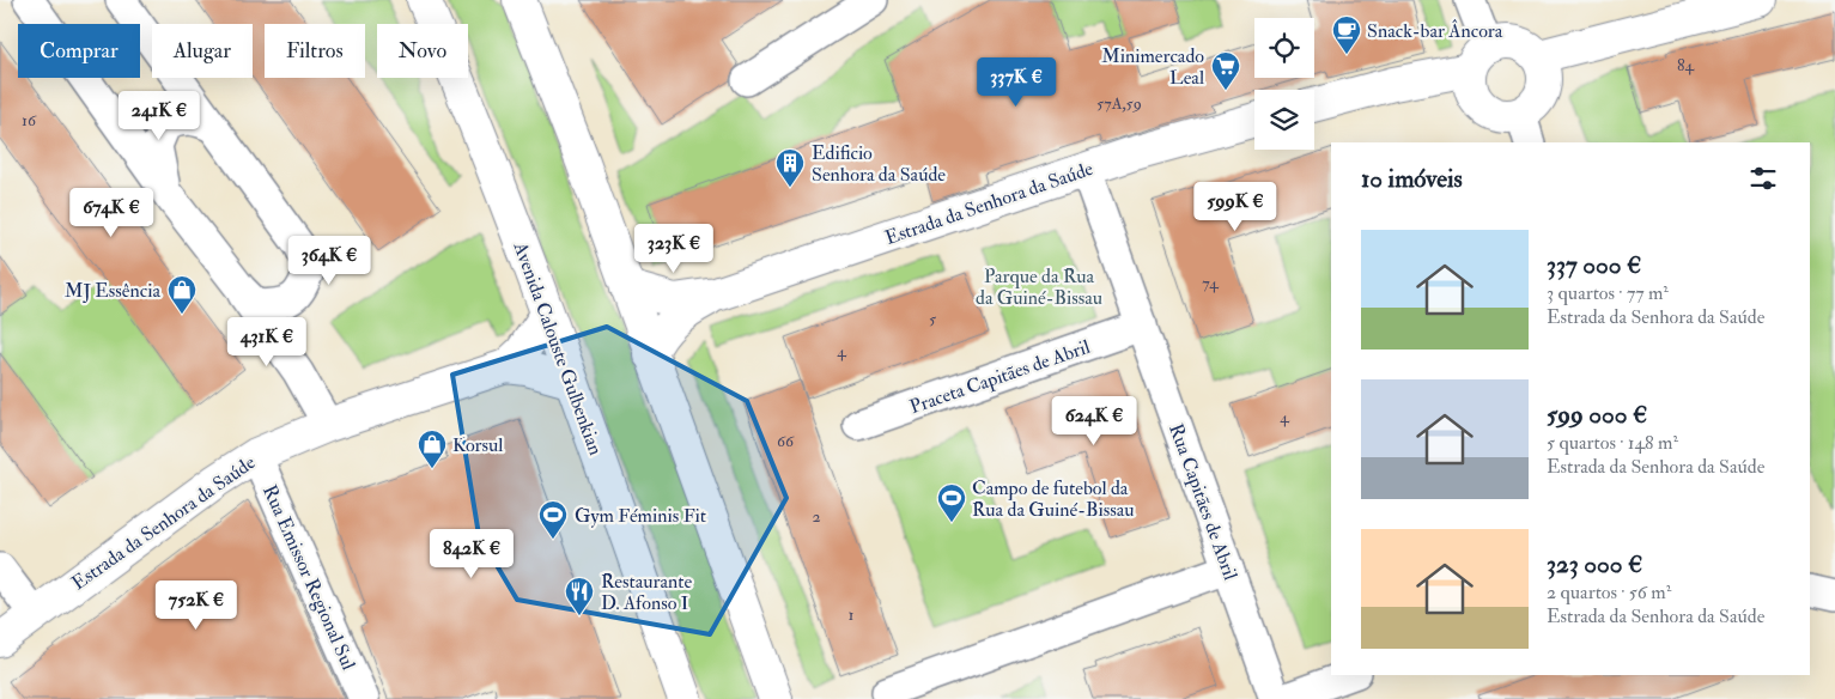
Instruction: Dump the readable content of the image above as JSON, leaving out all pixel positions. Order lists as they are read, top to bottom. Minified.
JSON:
{"streets":{"street":["Estrada da Senhora da Saúde","Avenida Calouste Gulbenkian","Praceta Capitães de Abril","Rua Capitães de Abril","Rua Emissor Regional Sul"]},"crossings":[["Estrada da Senhora da Saúde","Rua Capitães de Abril"],["Estrada da Senhora da Saúde","Rua Emissor Regional Sul"],["Praceta Capitães de Abril","Rua Capitães de Abril"]],"parks":["Parque da Rua da Guiné-Bissau"],"places":{"cafe":["Snack-bar Âncora"],"supermarket":["Minimercado Leal"],"building":["Edificio Senhora da Saúde"],"shop":["MJ Essência","Korsul"],"sports":["Campo de futebol da Rua da Guiné-Bissau","Gym Féminis Fit"],"restaurant":["Restaurante D. Afonso I"]},"house_numbers":["84","57A,59","16","74","5","4","4","66","2","1"],"page":{"chip":["Comprar","Alugar","Filtros","Novo"],"price":["337K €","241K €","599K €","674K €","323K €","364K €","431K €","624K €","842K €","752K €"],"heading":"10 imóveis","list":[{"name":"337 000 €","note":"3 quartos · 77 m² · Estrada da Senhora da Saúde"},{"name":"599 000 €","note":"5 quartos · 148 m² · Estrada da Senhora da Saúde"},{"name":"323 000 €","note":"2 quartos · 56 m² · Estrada da Senhora da Saúde"}]}}
